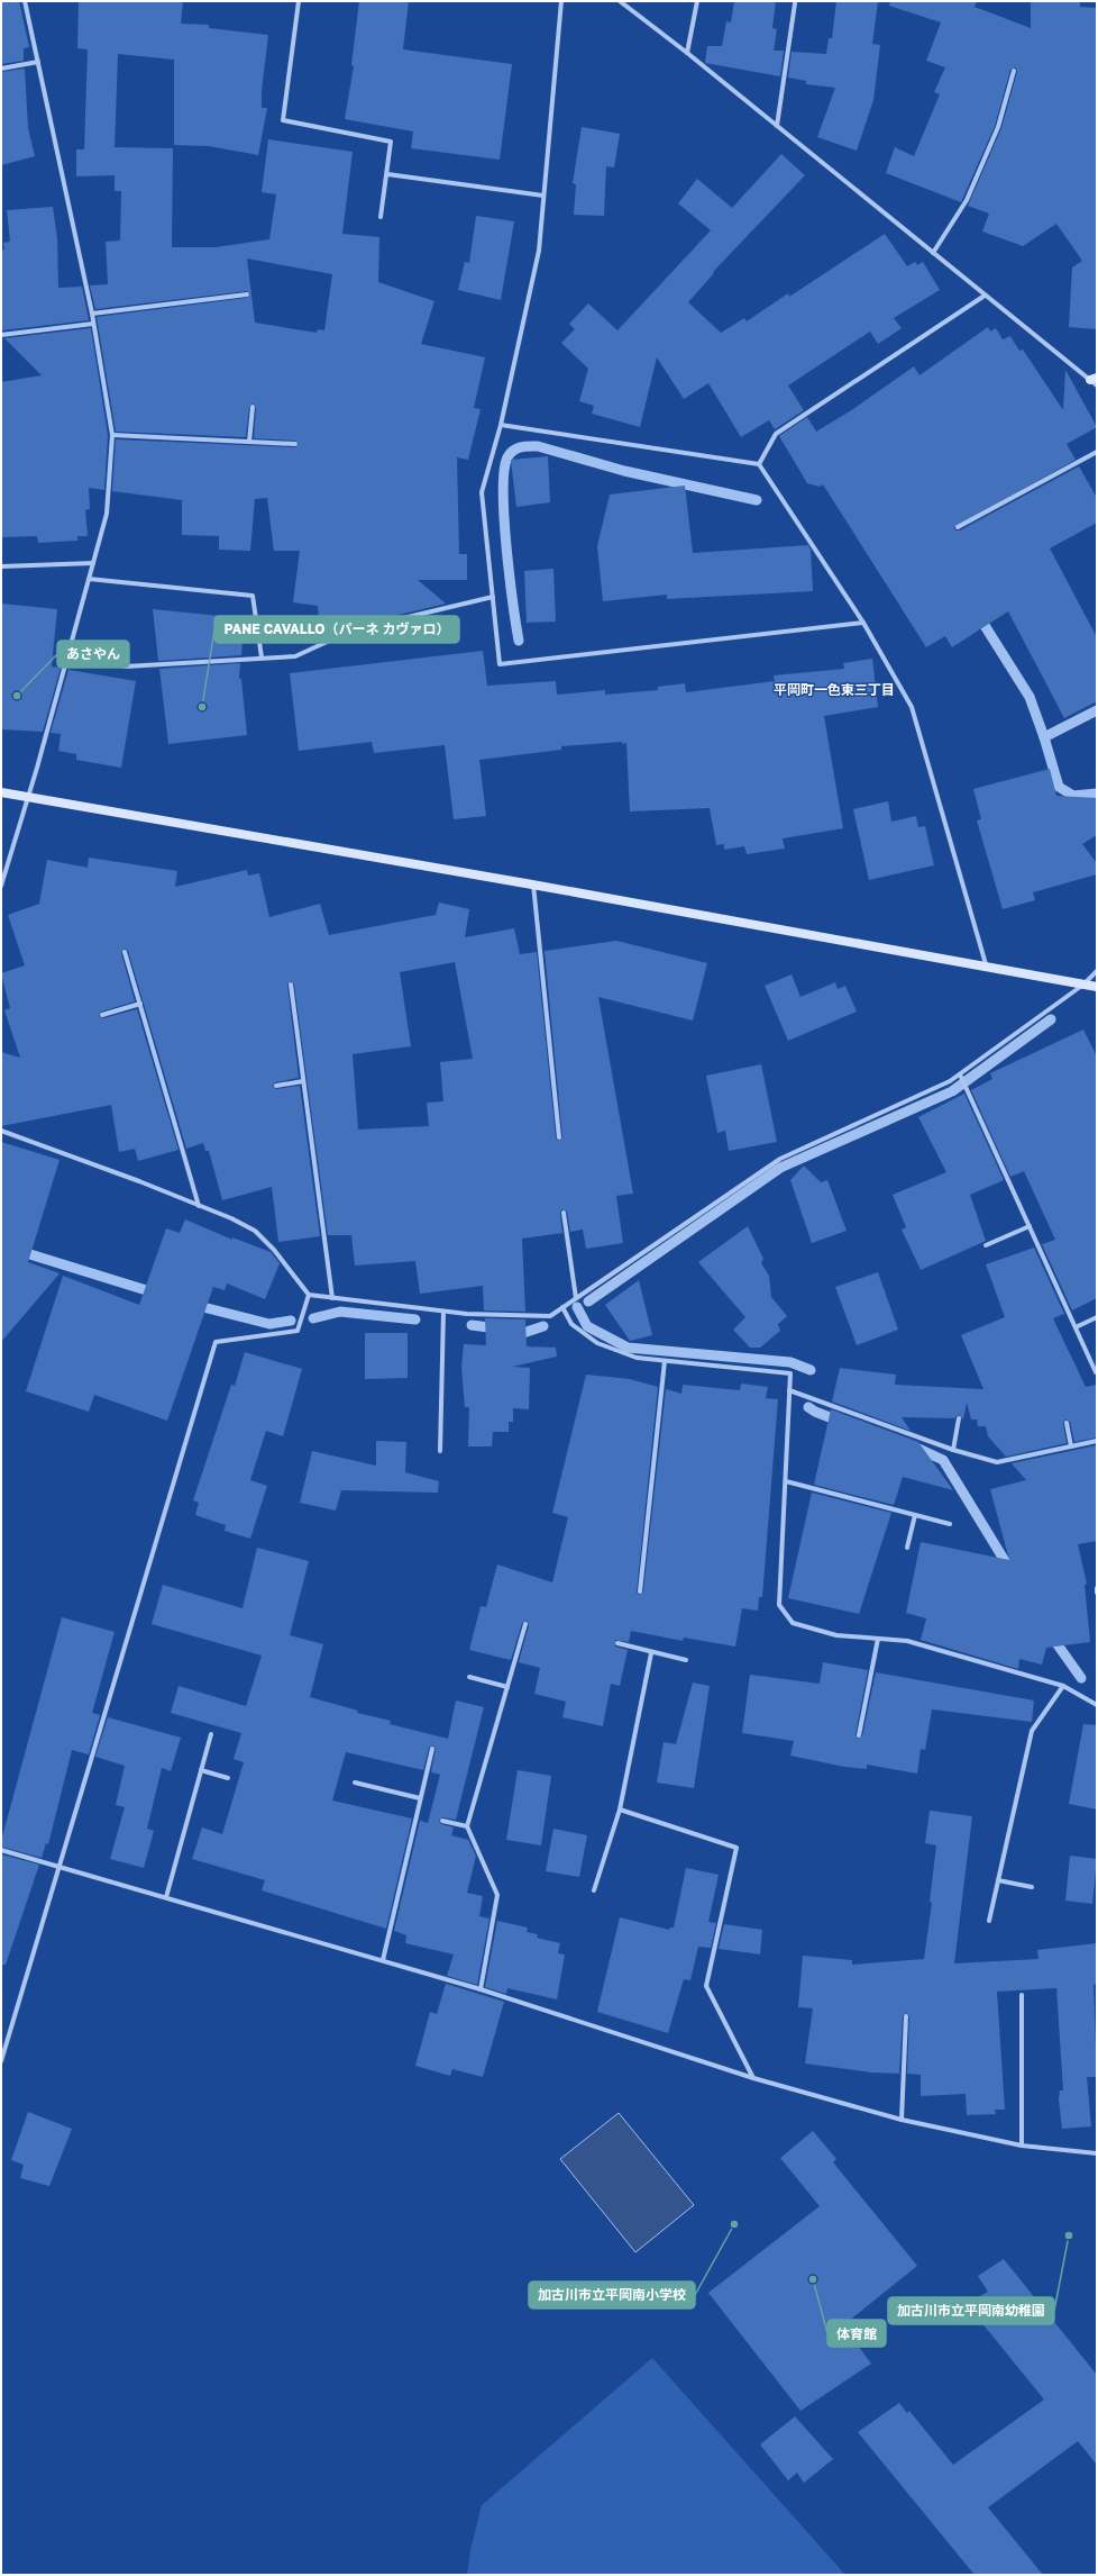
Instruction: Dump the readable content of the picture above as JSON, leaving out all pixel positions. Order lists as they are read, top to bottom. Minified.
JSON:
{"districts":["平岡町一色東三丁目"],"places":["あさやん","PANE CAVALLO（パーネ カヴァロ）","加古川市立平岡南小学校","加古川市立平岡南幼稚園","体育館"]}
